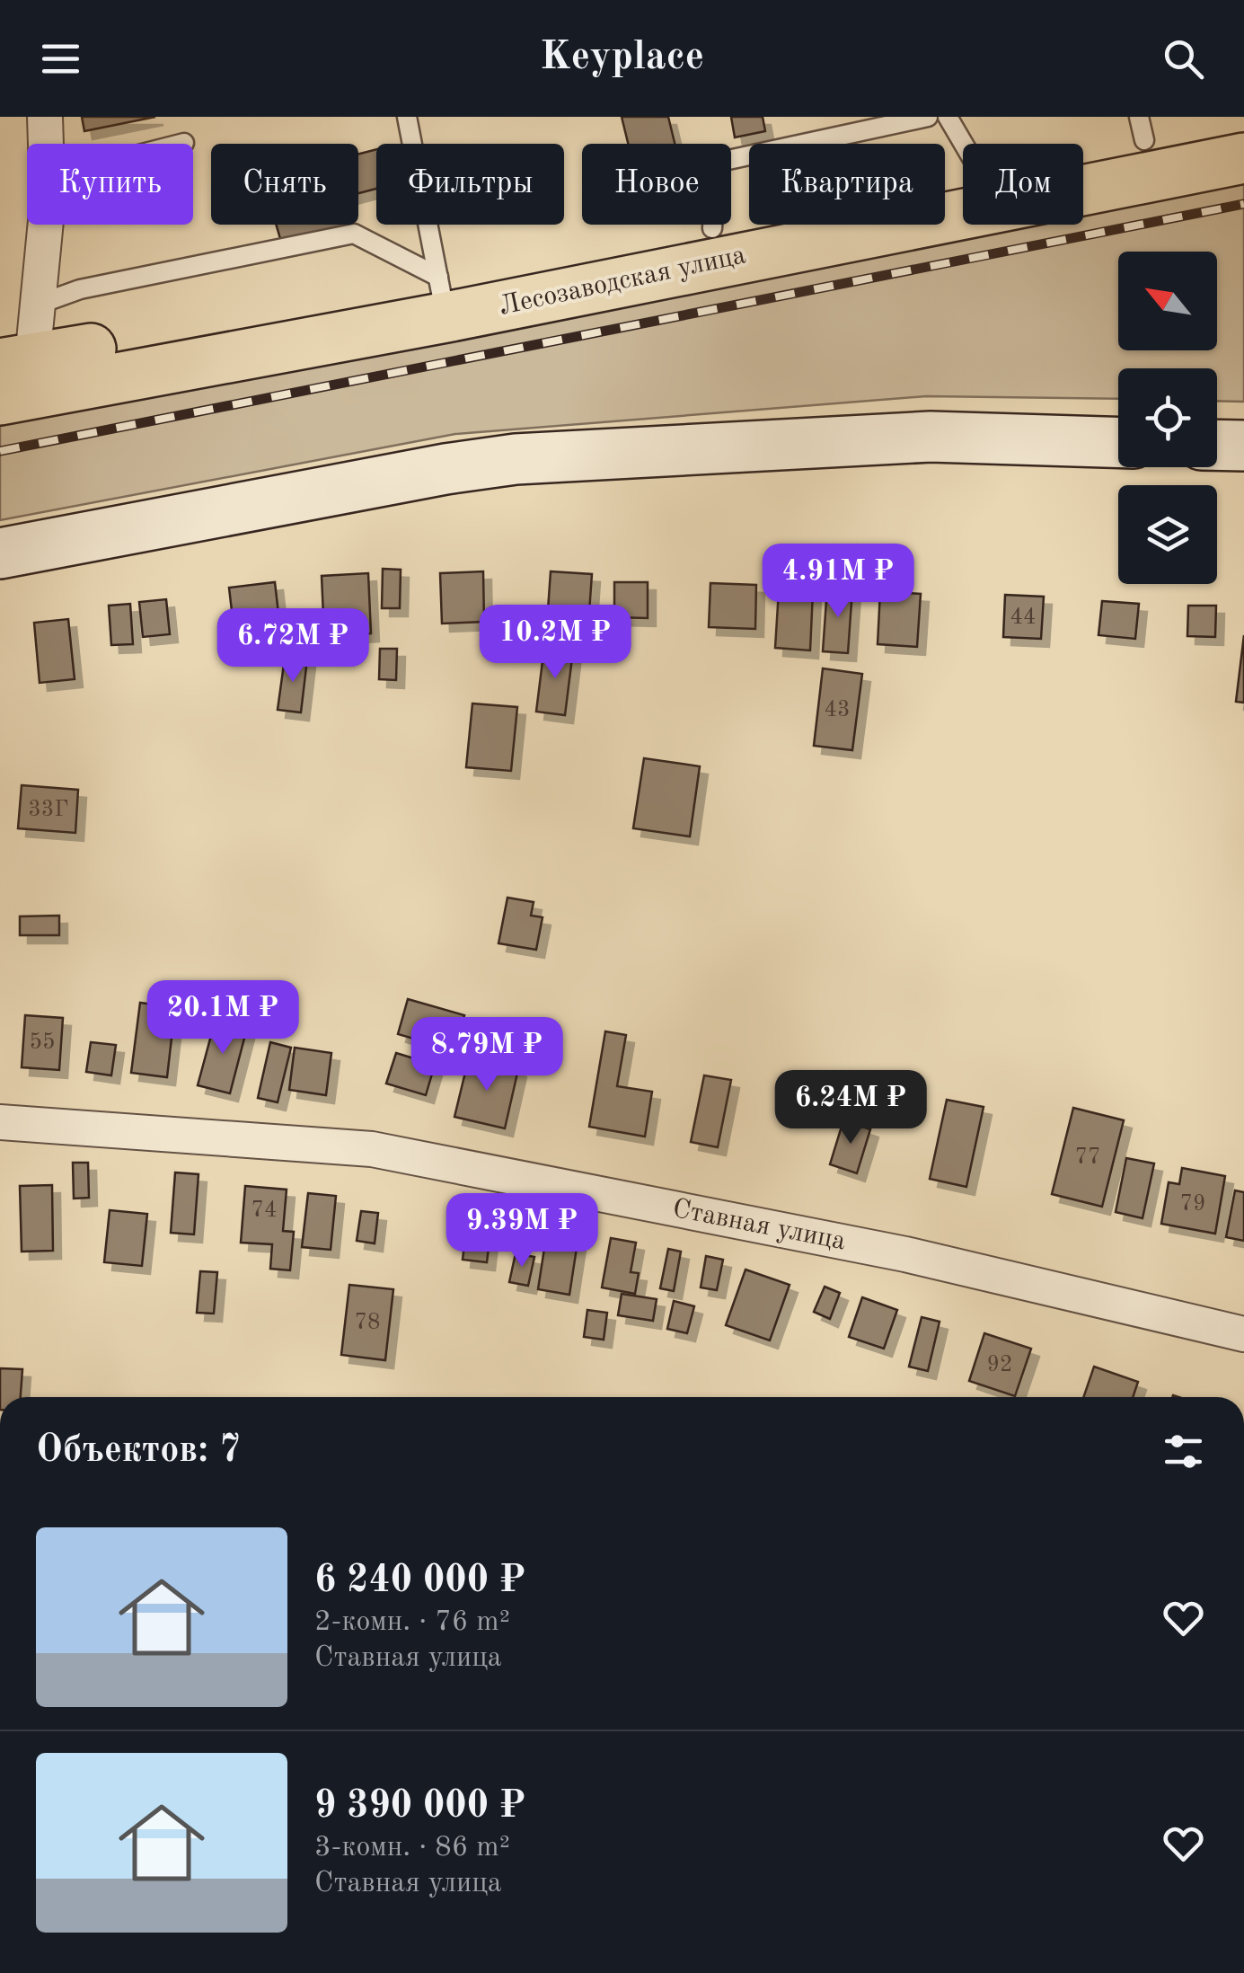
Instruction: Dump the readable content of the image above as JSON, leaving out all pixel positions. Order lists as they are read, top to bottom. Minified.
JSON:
{"streets":{"main road":["Лесозаводская улица"],"street":["Ставная улица"]},"house_numbers":["44","43","33Г","55","77","79","74","78","92"],"north":"top left","page":{"header":"Keyplace","chip":["Купить","Снять","Фильтры","Новое","Квартира","Дом"],"price":["4.91M ₽","10.2M ₽","6.72M ₽","20.1M ₽","8.79M ₽","6.24M ₽","9.39M ₽"],"heading":"Объектов: 7","list":[{"name":"6 240 000 ₽","note":"2-комн. · 76 m² · Ставная улица"},{"name":"9 390 000 ₽","note":"3-комн. · 86 m² · Ставная улица"}]}}
